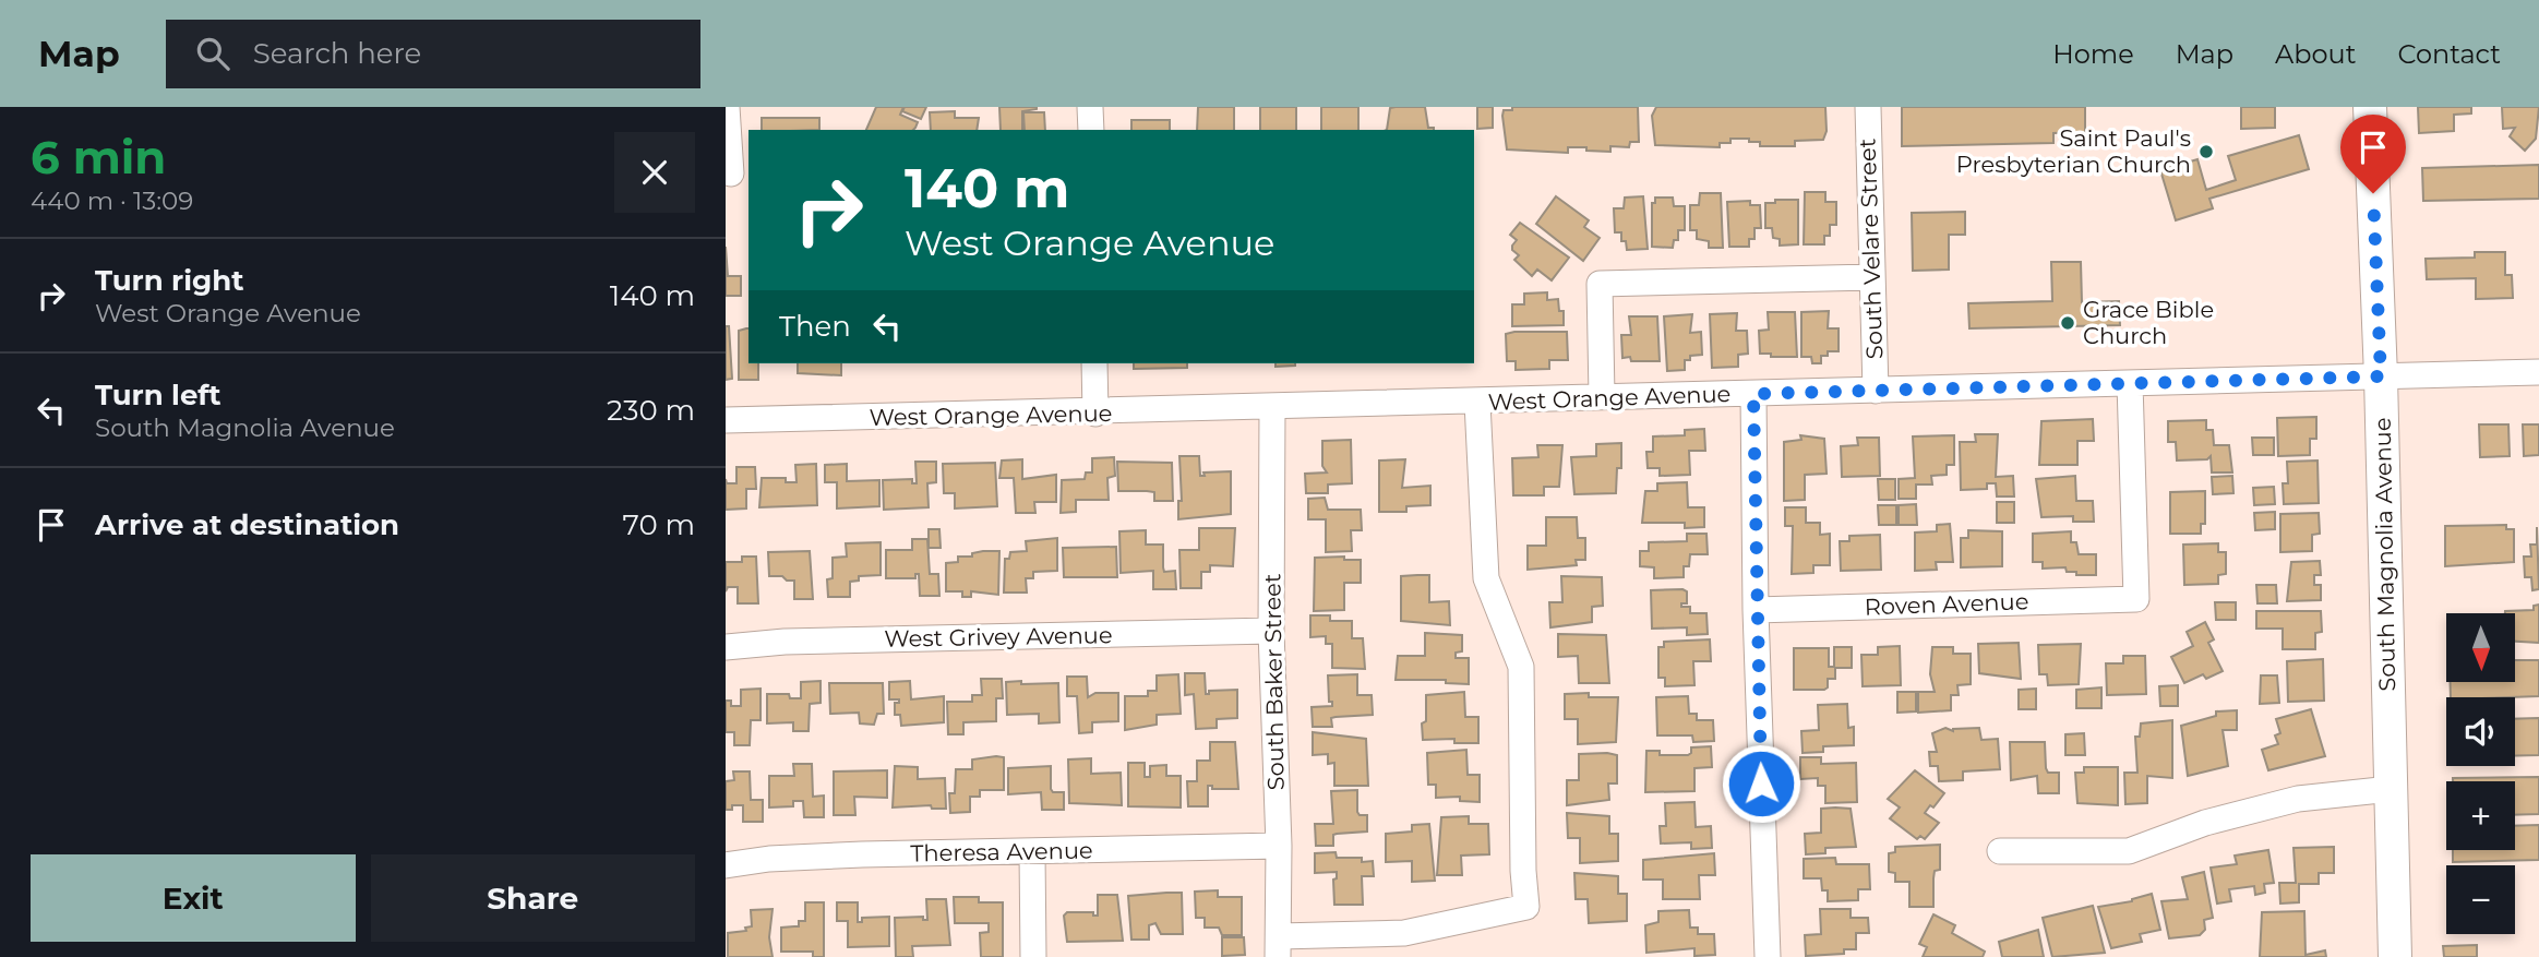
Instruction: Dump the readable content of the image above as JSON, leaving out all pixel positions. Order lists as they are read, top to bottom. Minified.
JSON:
{"streets":{"main road":["South Magnolia Avenue"],"street":["South Velare Street","West Orange Avenue","Roven Avenue","West Grivey Avenue","South Baker Street","Theresa Avenue"]},"crossings":[["South Velare Street","West Orange Avenue"],["West Orange Avenue","South Magnolia Avenue"],["West Orange Avenue","Roven Avenue"],["West Orange Avenue","South Baker Street"],["West Grivey Avenue","South Baker Street"],["South Baker Street","Theresa Avenue"]],"places":["Saint Paul's Presbyterian Church","Grace Bible Church"],"north":"bottom","page":{"header":"Map","search":"Search here","nav":["Home","Map","About","Contact"],"heading":["6 min","440 m · 13:09"],"turn":["140 m","West Orange Avenue"],"list":[{"name":"Turn right","note":"West Orange Avenue","value":"140 m"},{"name":"Turn left","note":"South Magnolia Avenue","value":"230 m"},{"name":"Arrive at destination","value":"70 m"}],"then":"Then","map_buttons":["+","−"],"buttons":["Exit","Share"]}}
